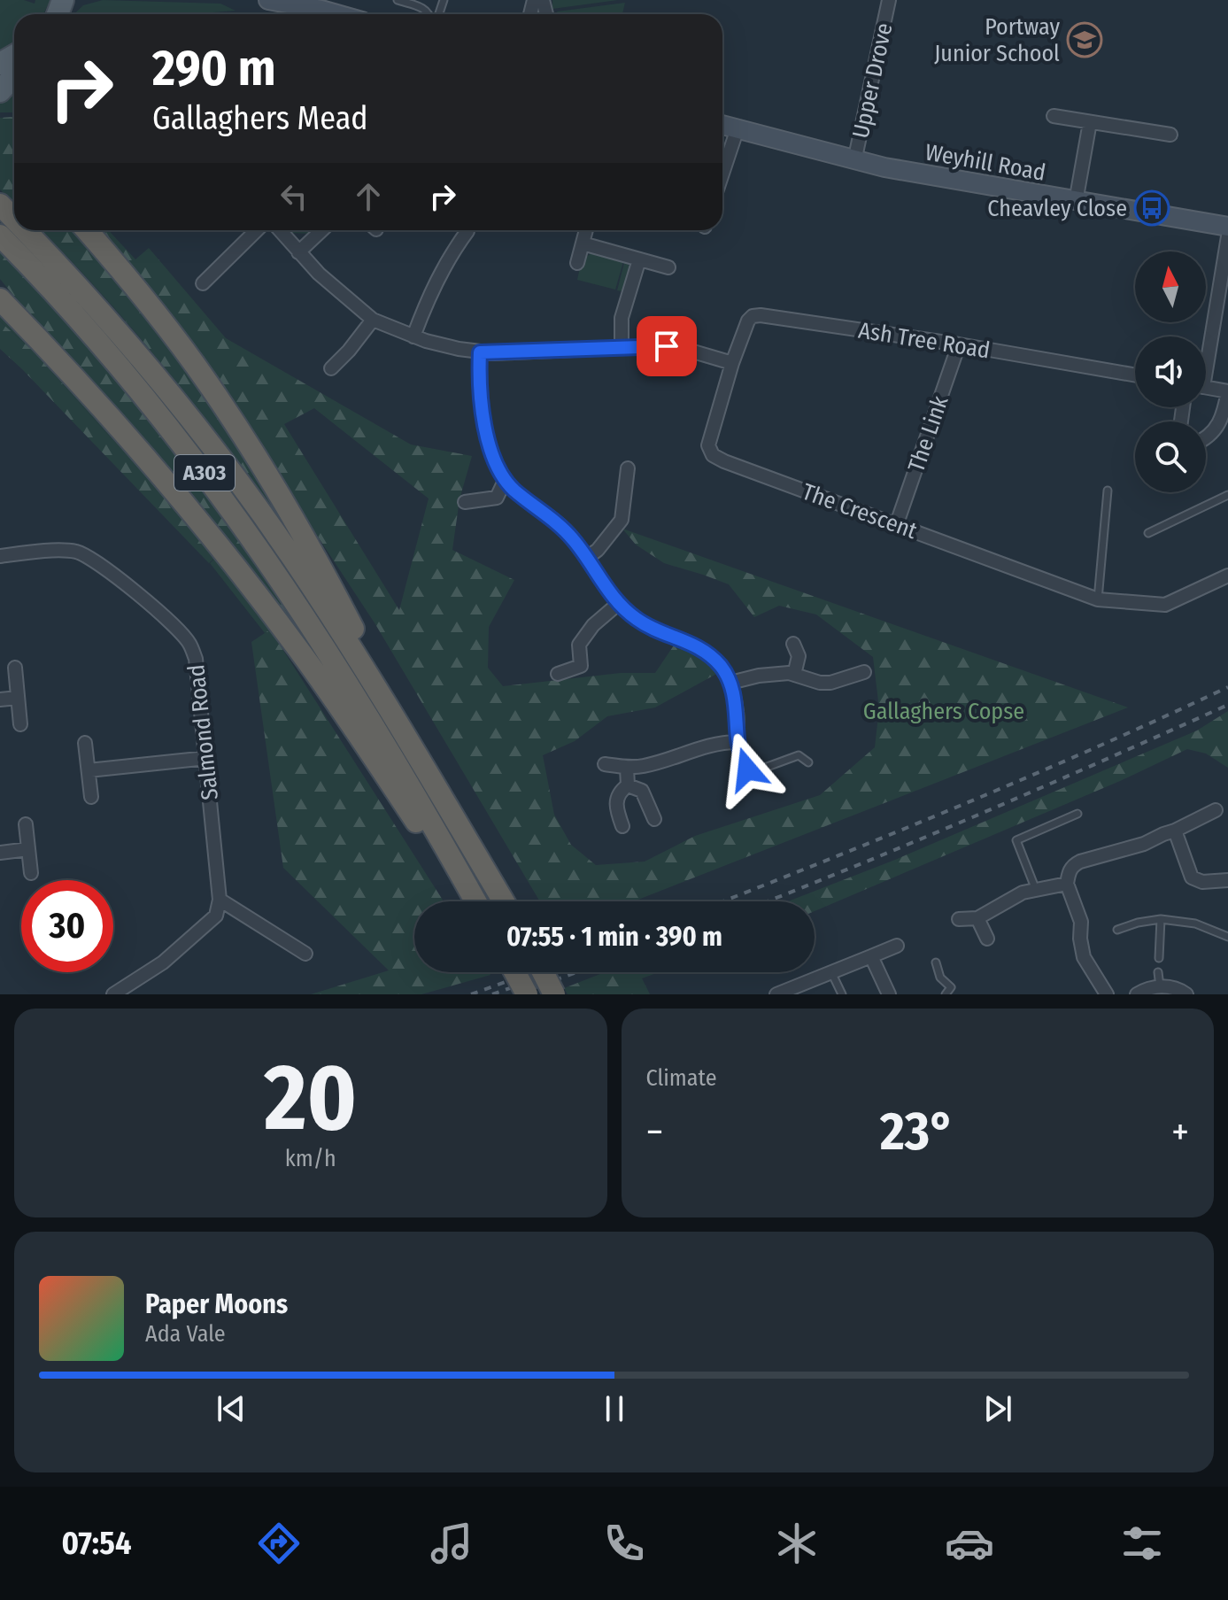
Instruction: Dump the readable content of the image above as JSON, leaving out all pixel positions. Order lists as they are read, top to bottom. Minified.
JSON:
{"streets":{"highway":["A303"],"main road":["Weyhill Road"],"street":["Upper Drove","Ash Tree Road","The Link","The Crescent","Salmond Road"]},"crossings":[["Upper Drove","Weyhill Road"],["Ash Tree Road","The Link"],["Ash Tree Road","The Crescent"],["The Link","The Crescent"]],"parks":["Gallaghers Copse"],"places":{"school or university":["Portway Junior School"],"bus stop":["Cheavley Close"]},"north":"top","page":{"turn":["290 m","Gallaghers Mead"],"limit":"30","trip":"07:55 · 1 min · 390 m","tile":[["20","km/h"],"Climate"],"heat":["−","23°","+"],"song":["Paper Moons","Ada Vale"],"tabs":"07:54"}}
